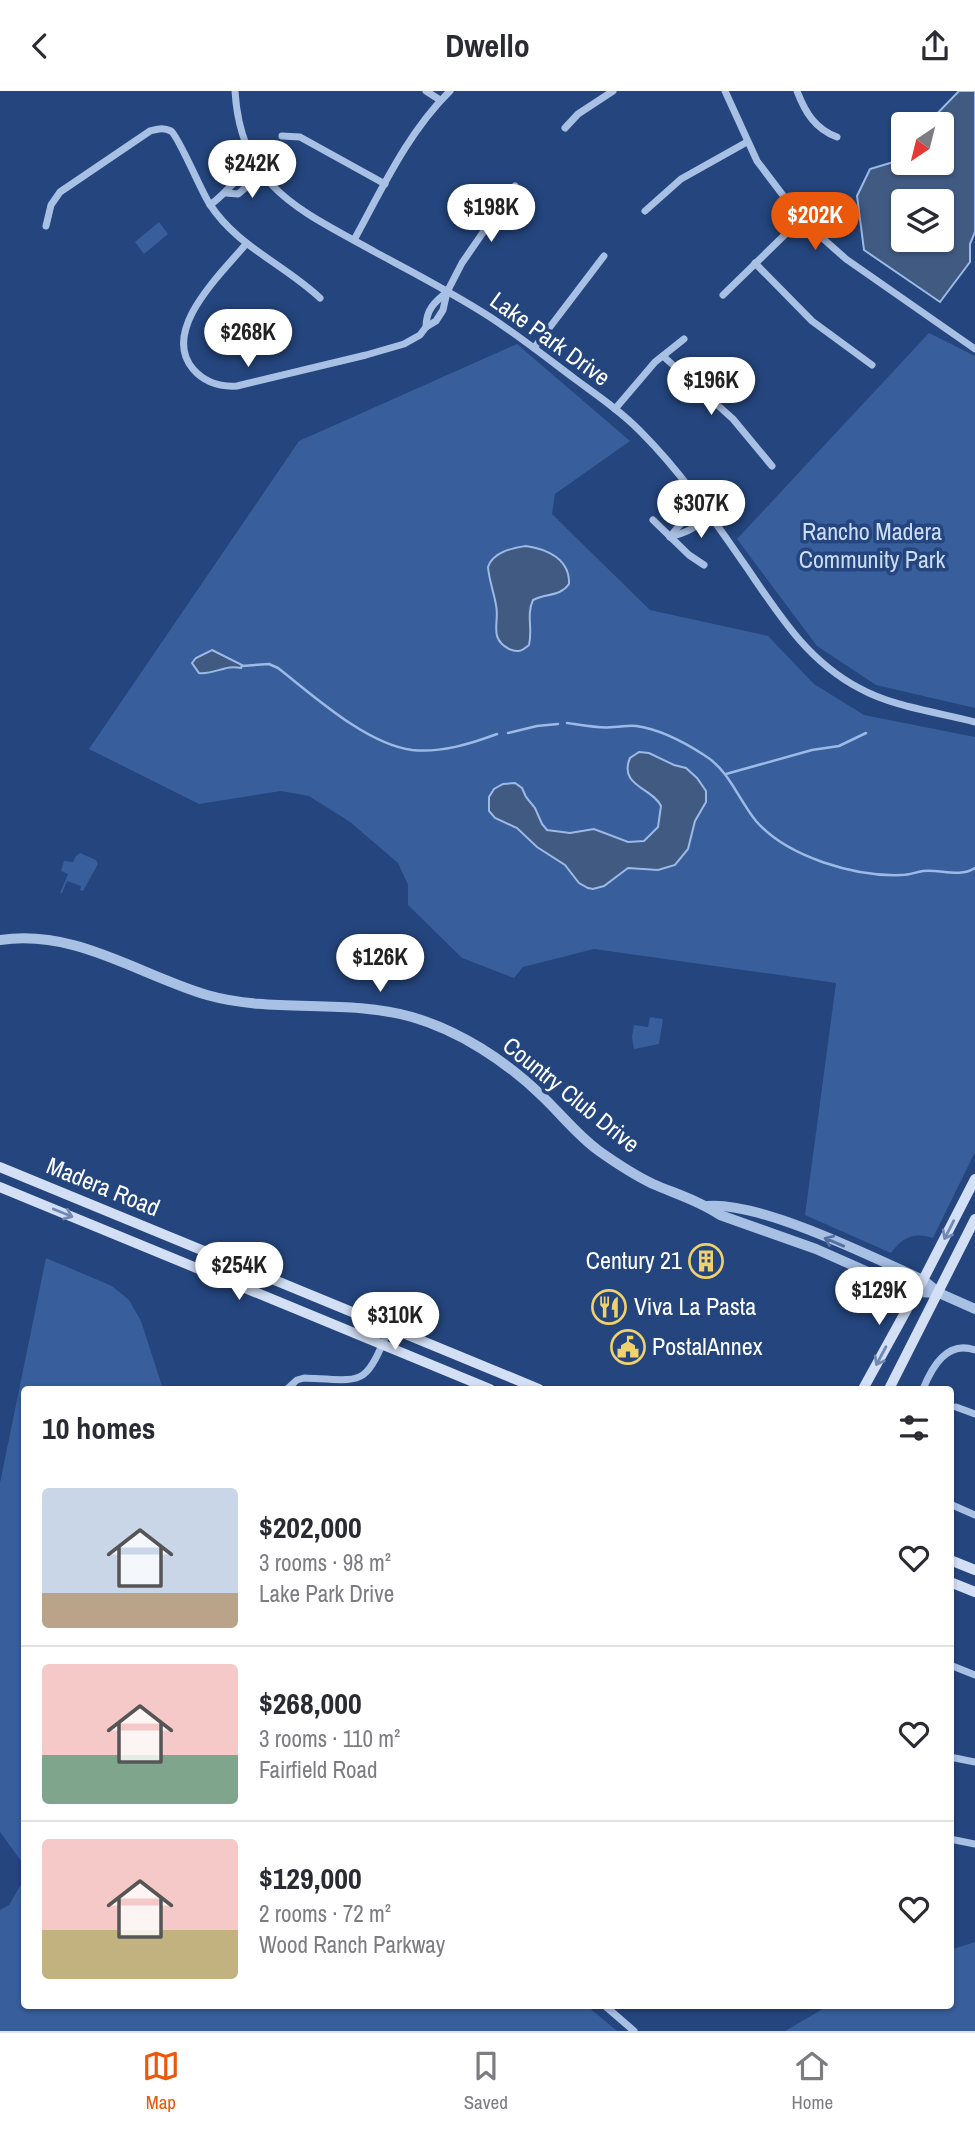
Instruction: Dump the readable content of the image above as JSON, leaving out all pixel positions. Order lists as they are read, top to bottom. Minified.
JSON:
{"streets":{"main road":["Madera Road"],"street":["Lake Park Drive","Country Club Drive"]},"parks":["Rancho Madera Community Park"],"places":{"building":["Century 21"],"restaurant":["Viva La Pasta"],"public building":["PostalAnnex"]},"north":"bottom left","page":{"header":"Dwello","price":["$242K","$198K","$202K","$268K","$196K","$307K","$126K","$254K","$129K","$310K"],"heading":"10 homes","list":[{"name":"$202,000","note":"3 rooms · 98 m² · Lake Park Drive"},{"name":"$268,000","note":"3 rooms · 110 m² · Fairfield Road"},{"name":"$129,000","note":"2 rooms · 72 m² · Wood Ranch Parkway"}],"tabs":["Map","Saved","Home"]}}
